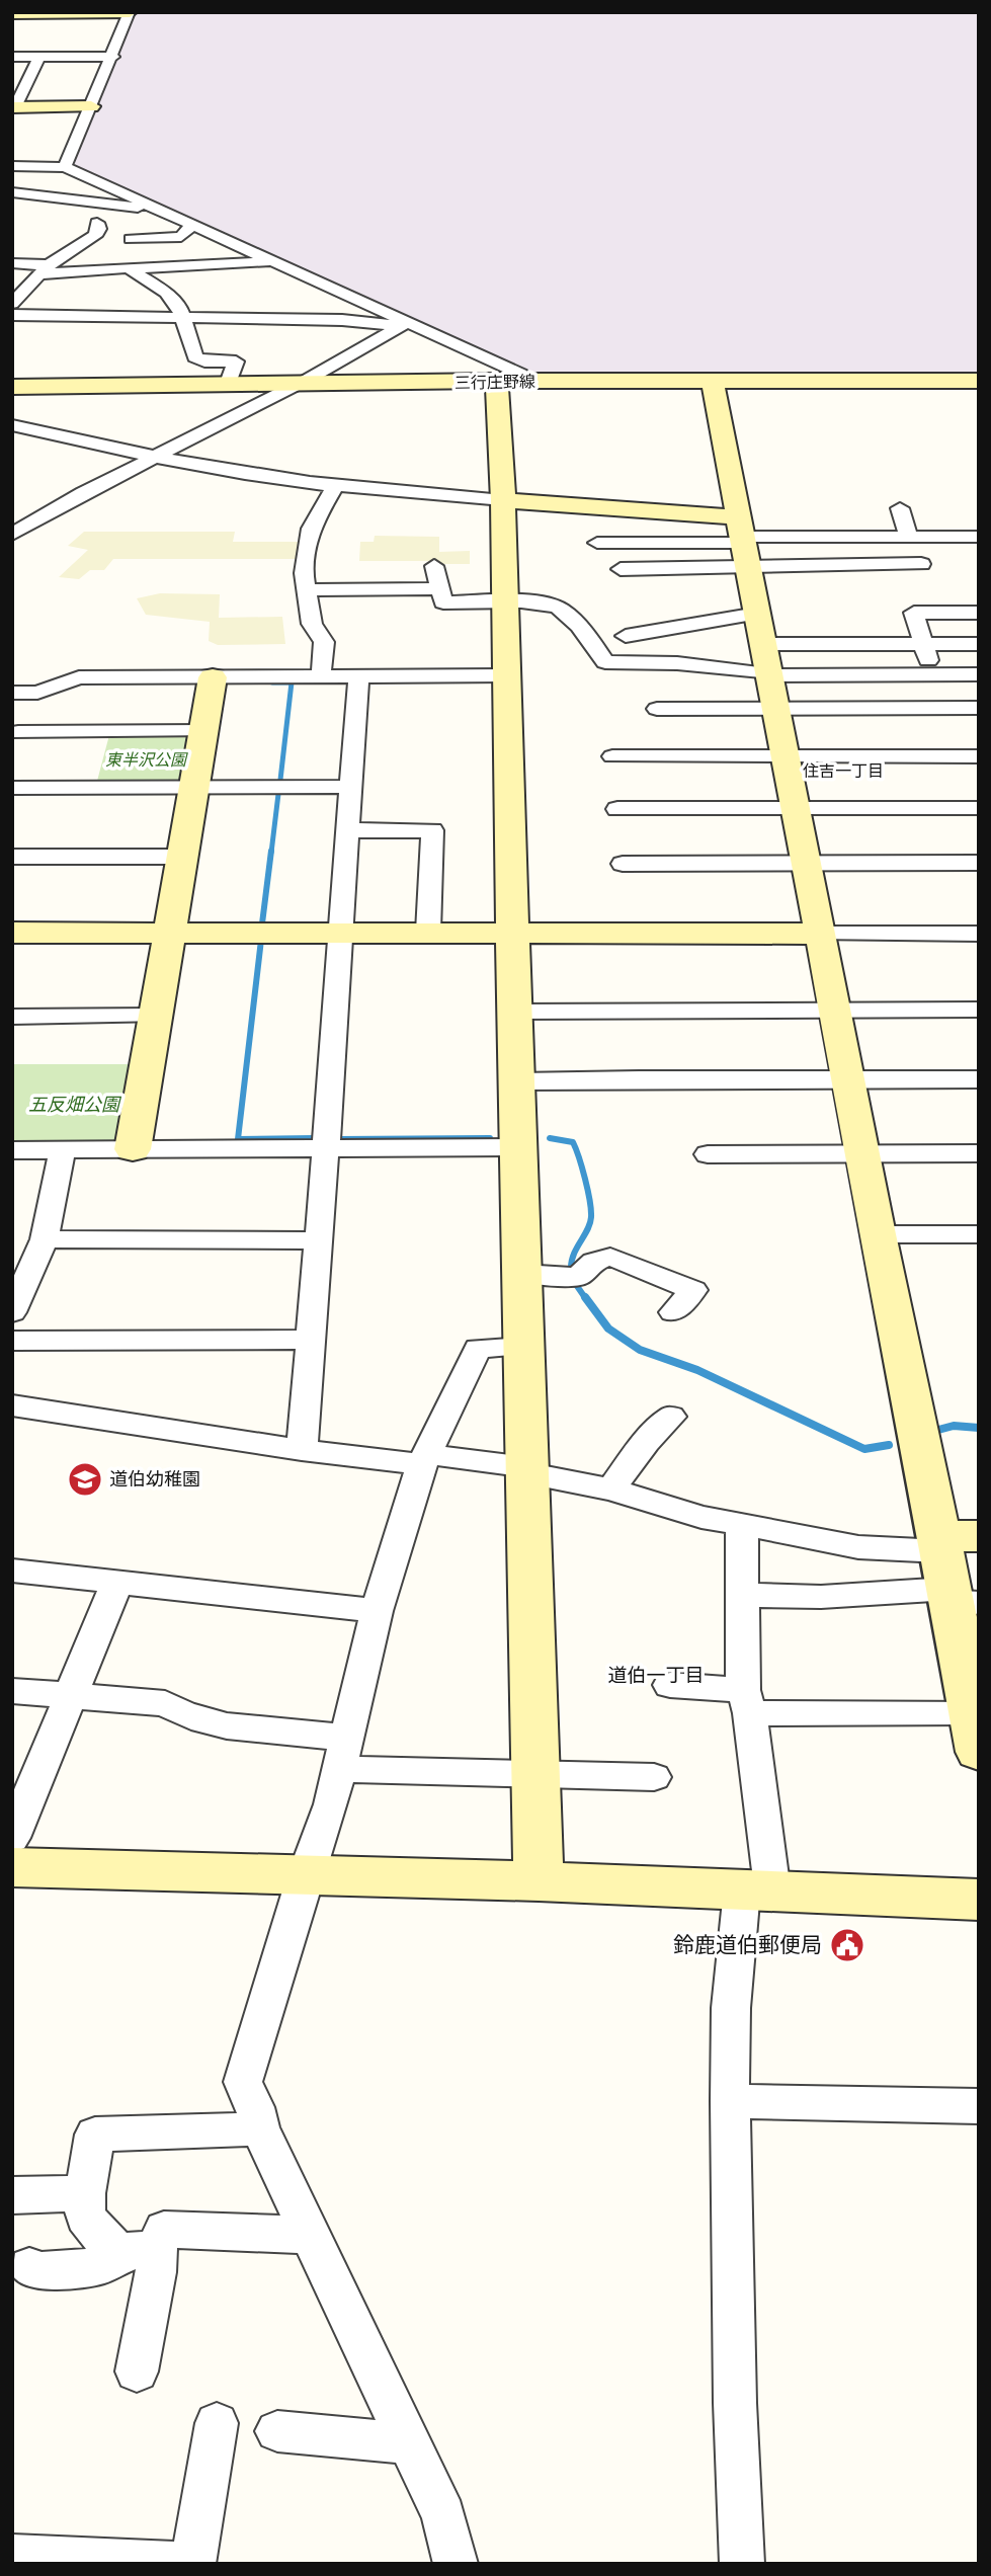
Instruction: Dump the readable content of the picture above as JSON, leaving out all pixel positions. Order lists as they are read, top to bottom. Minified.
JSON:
{"streets":{"street":["三行庄野線"]},"districts":["住吉一丁目","道伯一丁目"],"parks":["東半沢公園","五反畑公園"],"places":{"school or university":["道伯幼稚園"],"public building":["鈴鹿道伯郵便局"]}}
